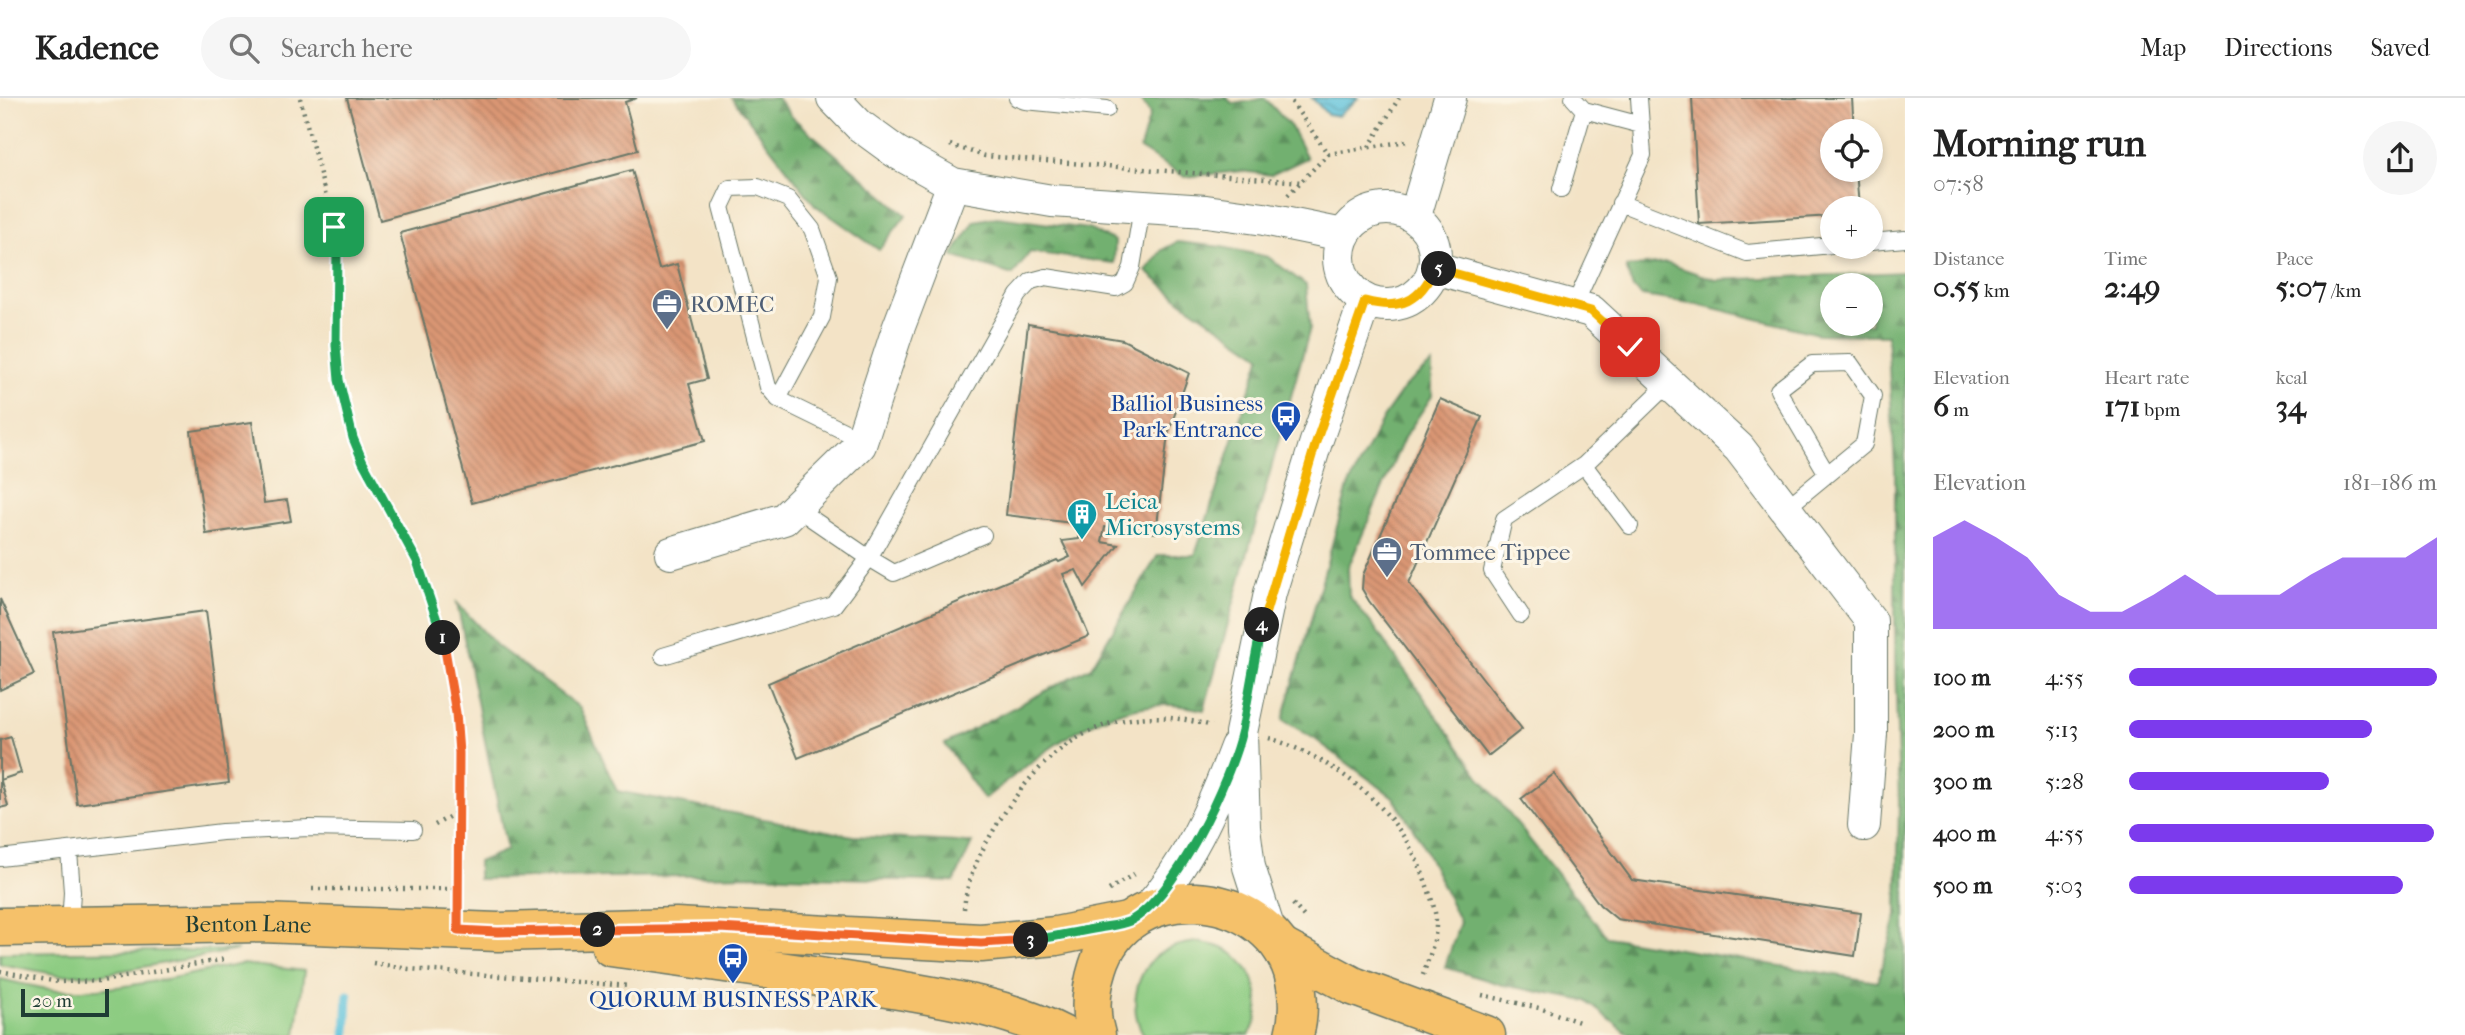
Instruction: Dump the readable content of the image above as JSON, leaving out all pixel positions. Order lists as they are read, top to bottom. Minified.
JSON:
{"streets":{"main road":["Benton Lane"]},"places":{"office":["ROMEC","Tommee Tippee"],"bus stop":["Balliol Business Park Entrance","QUORUM BUSINESS PARK"],"building":["Leica Microsystems"]},"scale_bar":"20 m","page":{"header":"Kadence","search":"Search here","nav":["Map","Directions","Saved"],"heading":["Morning run","07:58"],"map_buttons":["+","−"],"stats":[["Distance","0.55 km"],["Time","2:49"],["Pace","5:07 /km"],["Elevation","6 m"],["Heart rate","171 bpm"],["kcal","34"]],"pins":["5","4","1","2","3"],"chart":["Elevation","181–186 m"],"list":[{"name":"100 m","note":"4:55"},{"name":"200 m","note":"5:13"},{"name":"300 m","note":"5:28"},{"name":"400 m","note":"4:55"},{"name":"500 m","note":"5:03"}],"scale":"20 m"}}
